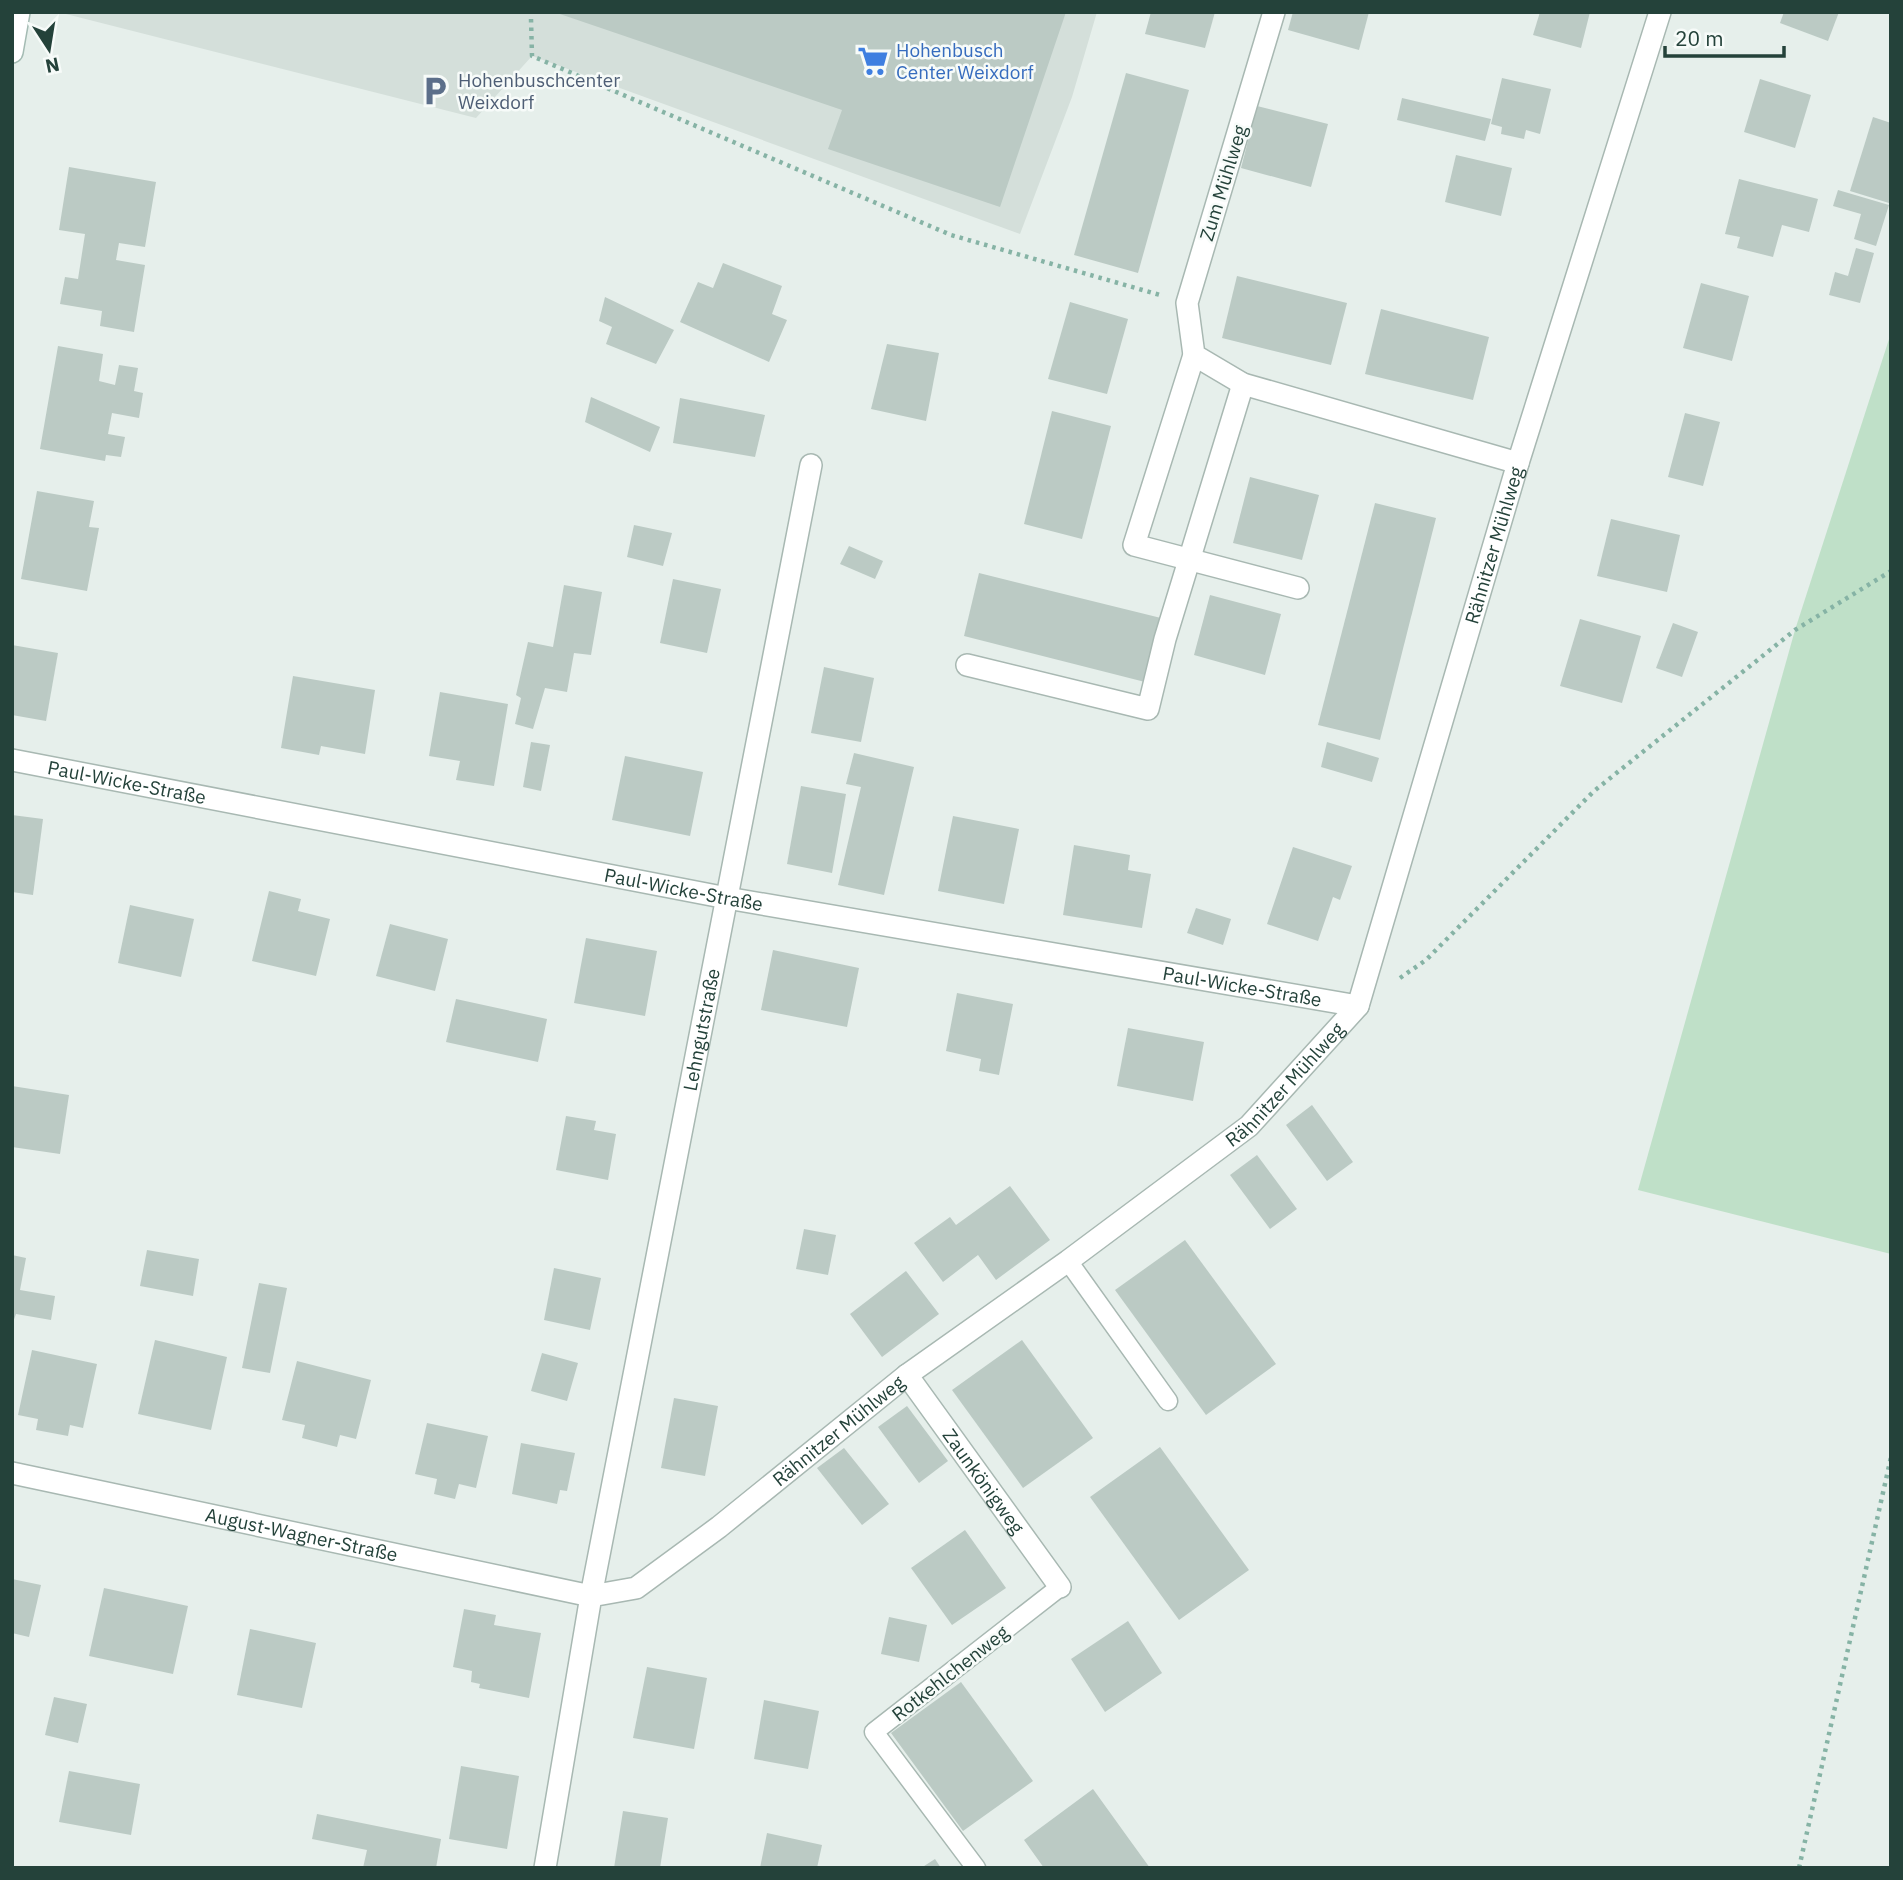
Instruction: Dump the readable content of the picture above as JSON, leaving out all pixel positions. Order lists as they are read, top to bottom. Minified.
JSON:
{"streets":{"street":["Zum Mühlweg","Rähnitzer Mühlweg","Paul-Wicke-Straße","Lehngutstraße","Zaunkönigweg","August-Wagner-Straße"],"lane":["Rotkehlchenweg"]},"crossings":[["Rähnitzer Mühlweg","Paul-Wicke-Straße"],["Rähnitzer Mühlweg","Lehngutstraße"],["Rähnitzer Mühlweg","Zaunkönigweg"],["Rähnitzer Mühlweg","August-Wagner-Straße"],["Paul-Wicke-Straße","Lehngutstraße"],["Lehngutstraße","August-Wagner-Straße"],["Zaunkönigweg","Rotkehlchenweg"]],"places":{"supermarket":["Hohenbusch Center Weixdorf"],"parking":["Hohenbuschcenter Weixdorf"]},"scale_bar":"20 m","north":"bottom"}
